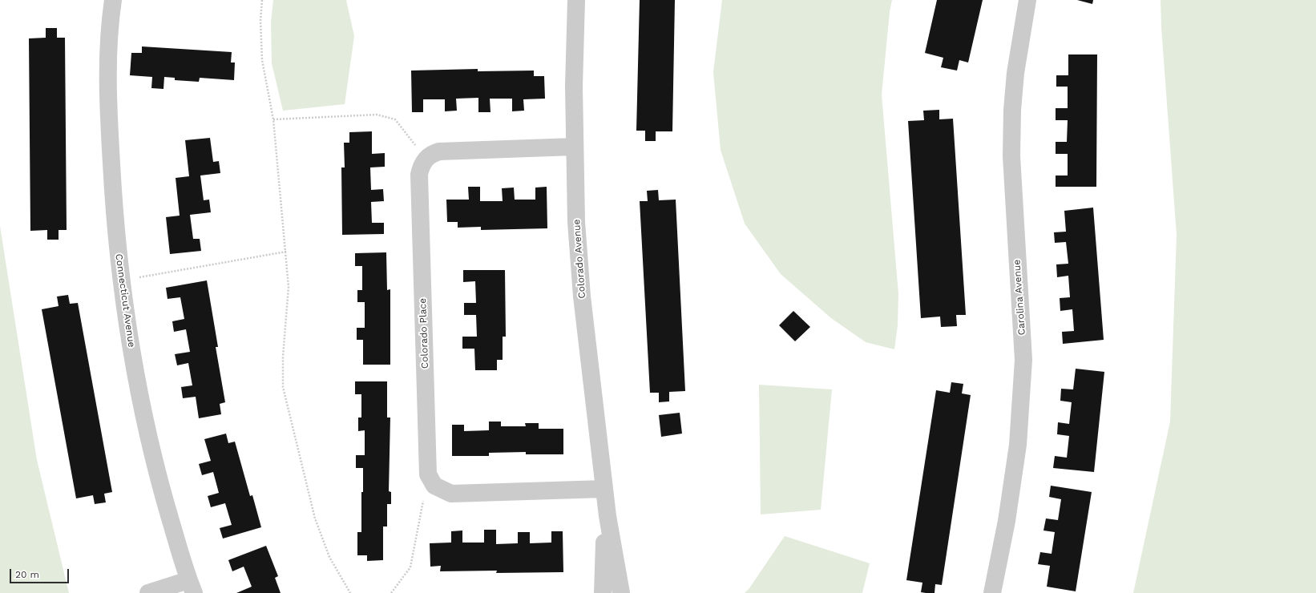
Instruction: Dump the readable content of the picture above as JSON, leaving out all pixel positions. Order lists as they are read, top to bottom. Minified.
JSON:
{"streets":{"street":["Colorado Avenue","Carolina Avenue","Connecticut Avenue","Colorado Place"]},"scale_bar":"20 m"}
